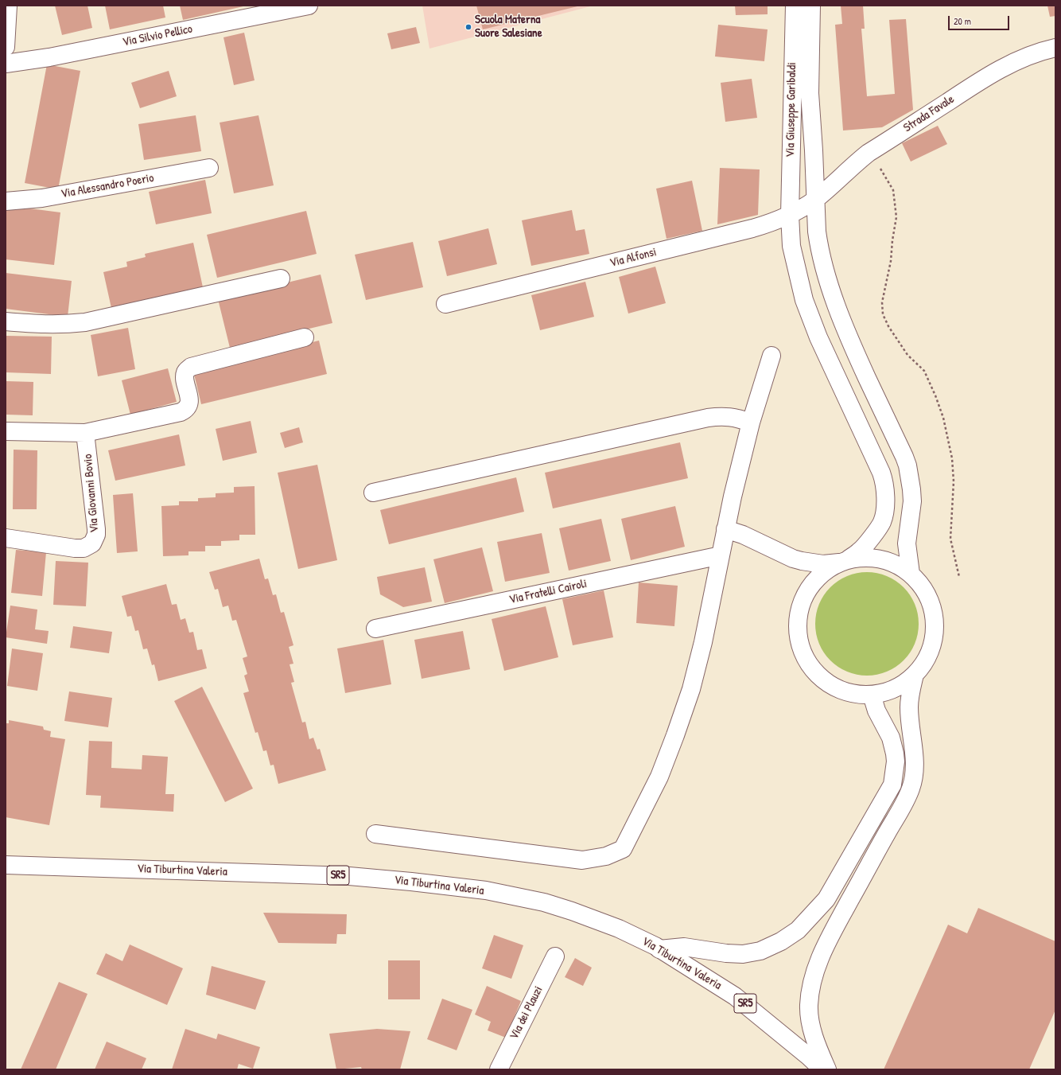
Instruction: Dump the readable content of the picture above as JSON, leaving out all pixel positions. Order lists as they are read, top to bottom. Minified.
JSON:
{"streets":{"street":["Via Silvio Pellico","Via Giuseppe Garibaldi","Strada Favale","Via Alessandro Poerio","Via Alfonsi","Via Giovanni Bovio","Via Fratelli Cairoli","Via Tiburtina Valeria","SR5","Via dei Plauzi"]},"crossings":[["Via Giuseppe Garibaldi","Strada Favale"],["Via Giuseppe Garibaldi","Via Alfonsi"],["Strada Favale","Via Alfonsi"]],"places":["Scuola Materna Suore Salesiane"],"scale_bar":"20 m"}
